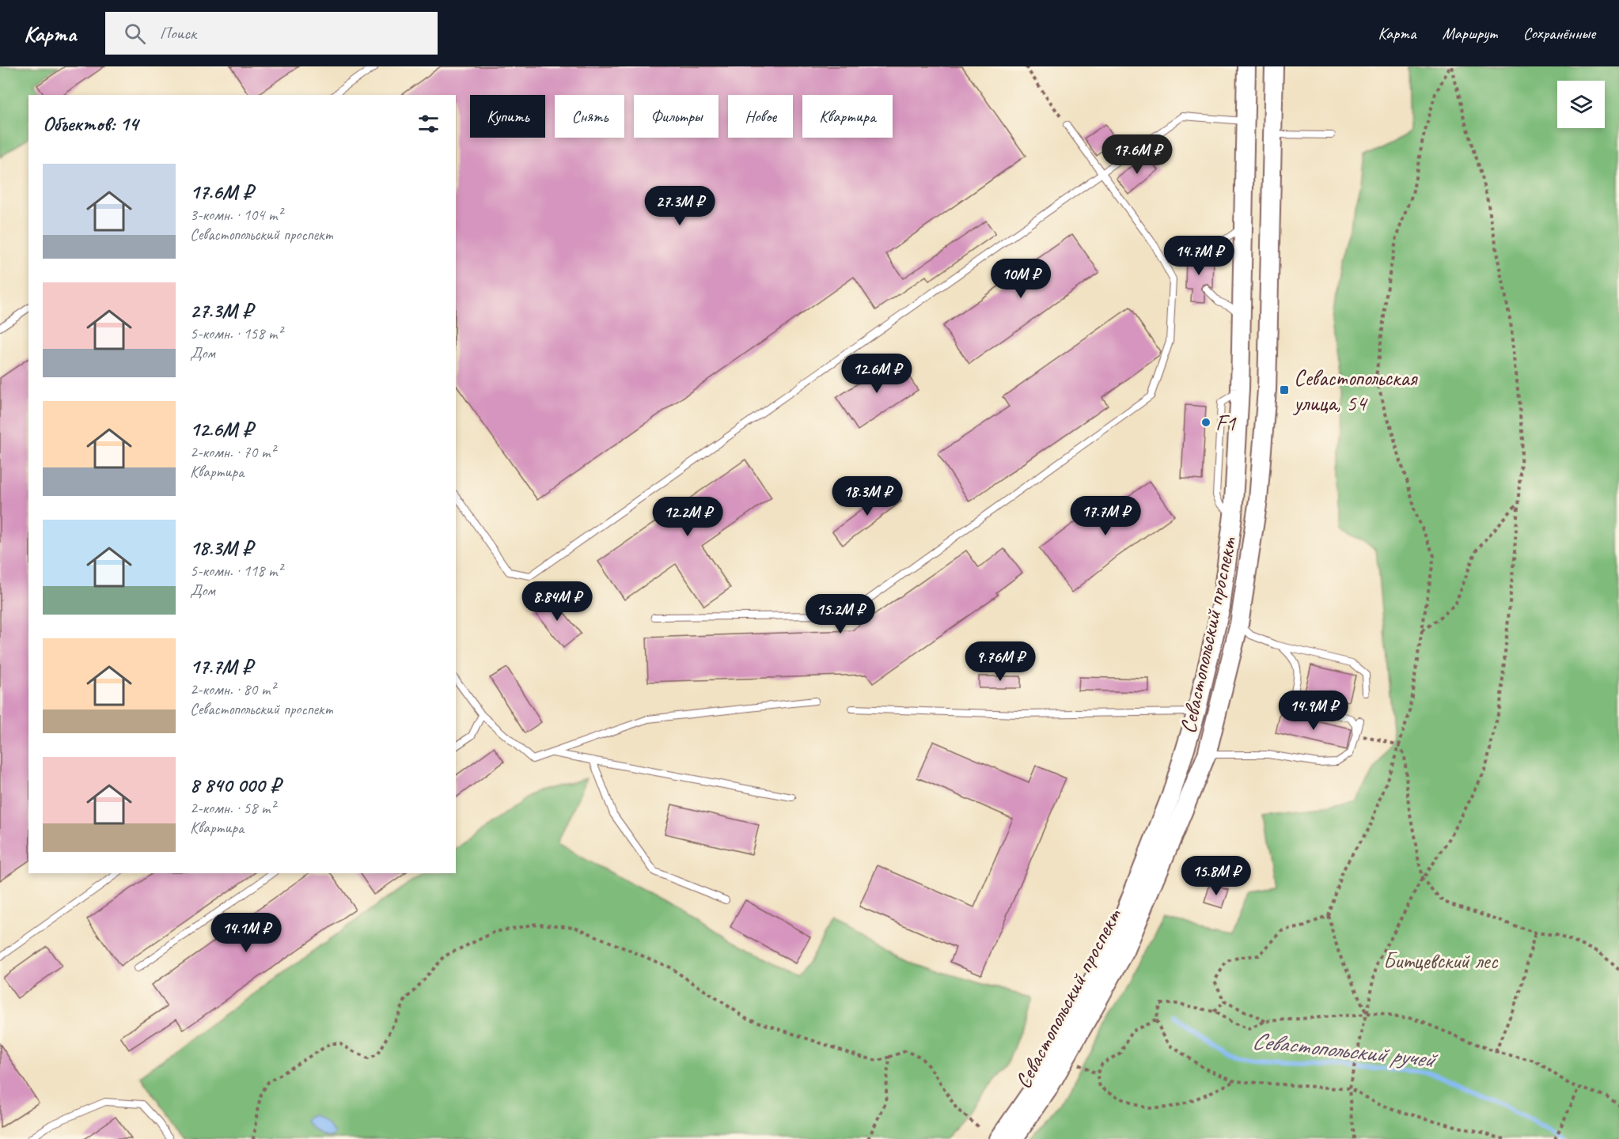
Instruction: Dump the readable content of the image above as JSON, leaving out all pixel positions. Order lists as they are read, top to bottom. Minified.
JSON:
{"streets":{"main road":["Севастопольский проспект"]},"water":["Севастопольский ручей"],"parks":["Битцевский лес"],"places":{"transit":["Севастопольская улица, 54"],"other":["F1"]},"page":{"header":"Карта","search":"Поиск","nav":["Карта","Маршрут","Сохранённые"],"chip":["Купить","Снять","Фильтры","Новое","Квартира"],"heading":"Объектов: 14","price":["17.6M ₽","27.3M ₽","14.7M ₽","10M ₽","12.6M ₽","18.3M ₽","17.7M ₽","12.2M ₽","8.84M ₽","15.2M ₽","9.76M ₽","14.9M ₽","15.8M ₽","14.1M ₽"],"list":[{"name":"17.6M ₽","note":"3-комн. · 104 m² · Севастопольский проспект"},{"name":"27.3M ₽","note":"5-комн. · 158 m² · Дом"},{"name":"12.6M ₽","note":"2-комн. · 70 m² · Квартира"},{"name":"18.3M ₽","note":"5-комн. · 118 m² · Дом"},{"name":"17.7M ₽","note":"2-комн. · 80 m² · Севастопольский проспект"},{"name":"8 840 000 ₽","note":"2-комн. · 58 m² · Квартира"}]}}
